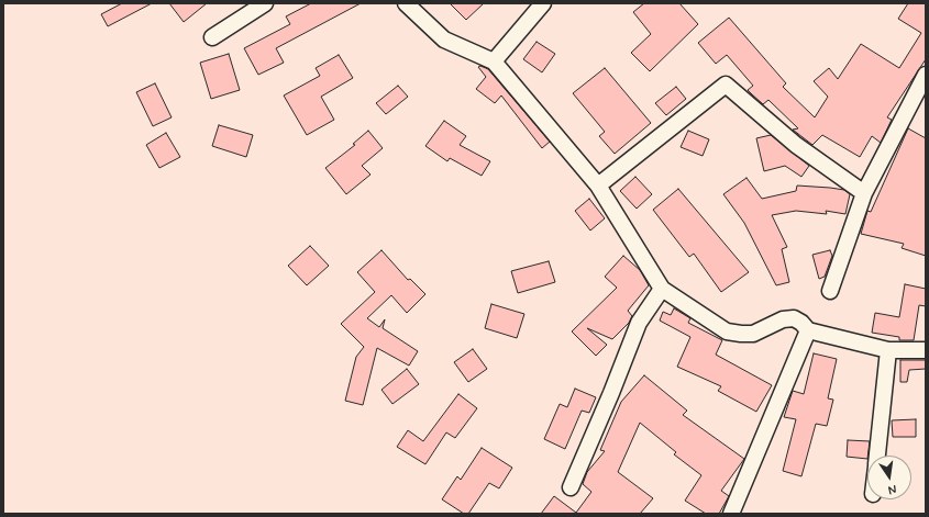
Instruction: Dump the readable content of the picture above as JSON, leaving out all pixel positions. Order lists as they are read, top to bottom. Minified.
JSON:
{"north":"bottom"}
